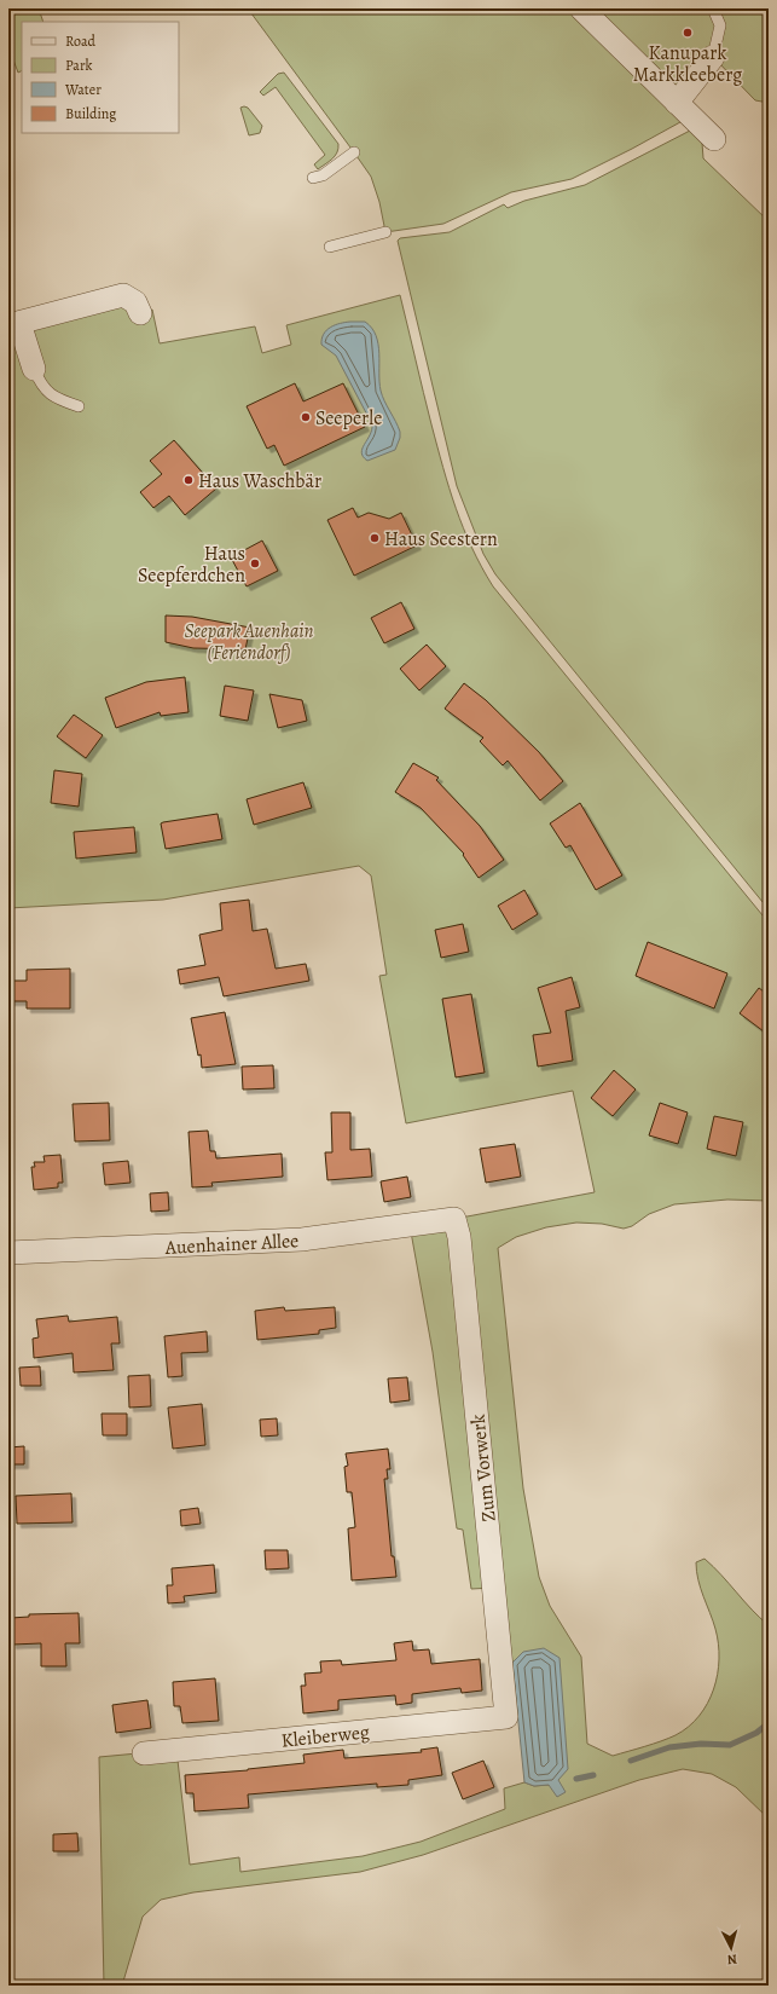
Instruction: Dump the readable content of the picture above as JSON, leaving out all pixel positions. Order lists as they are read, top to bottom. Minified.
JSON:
{"streets":{"street":["Auenhainer Allee","Zum Vorwerk","Kleiberweg"]},"crossings":[["Auenhainer Allee","Zum Vorwerk"],["Zum Vorwerk","Kleiberweg"]],"parks":["Seepark Auenhain (Feriendorf)"],"places":["Kanupark Markkleeberg","Seeperle","Haus Waschbär","Haus Seestern","Haus Seepferdchen"],"legend":["Road","Park","Water","Building"],"north":"bottom"}
